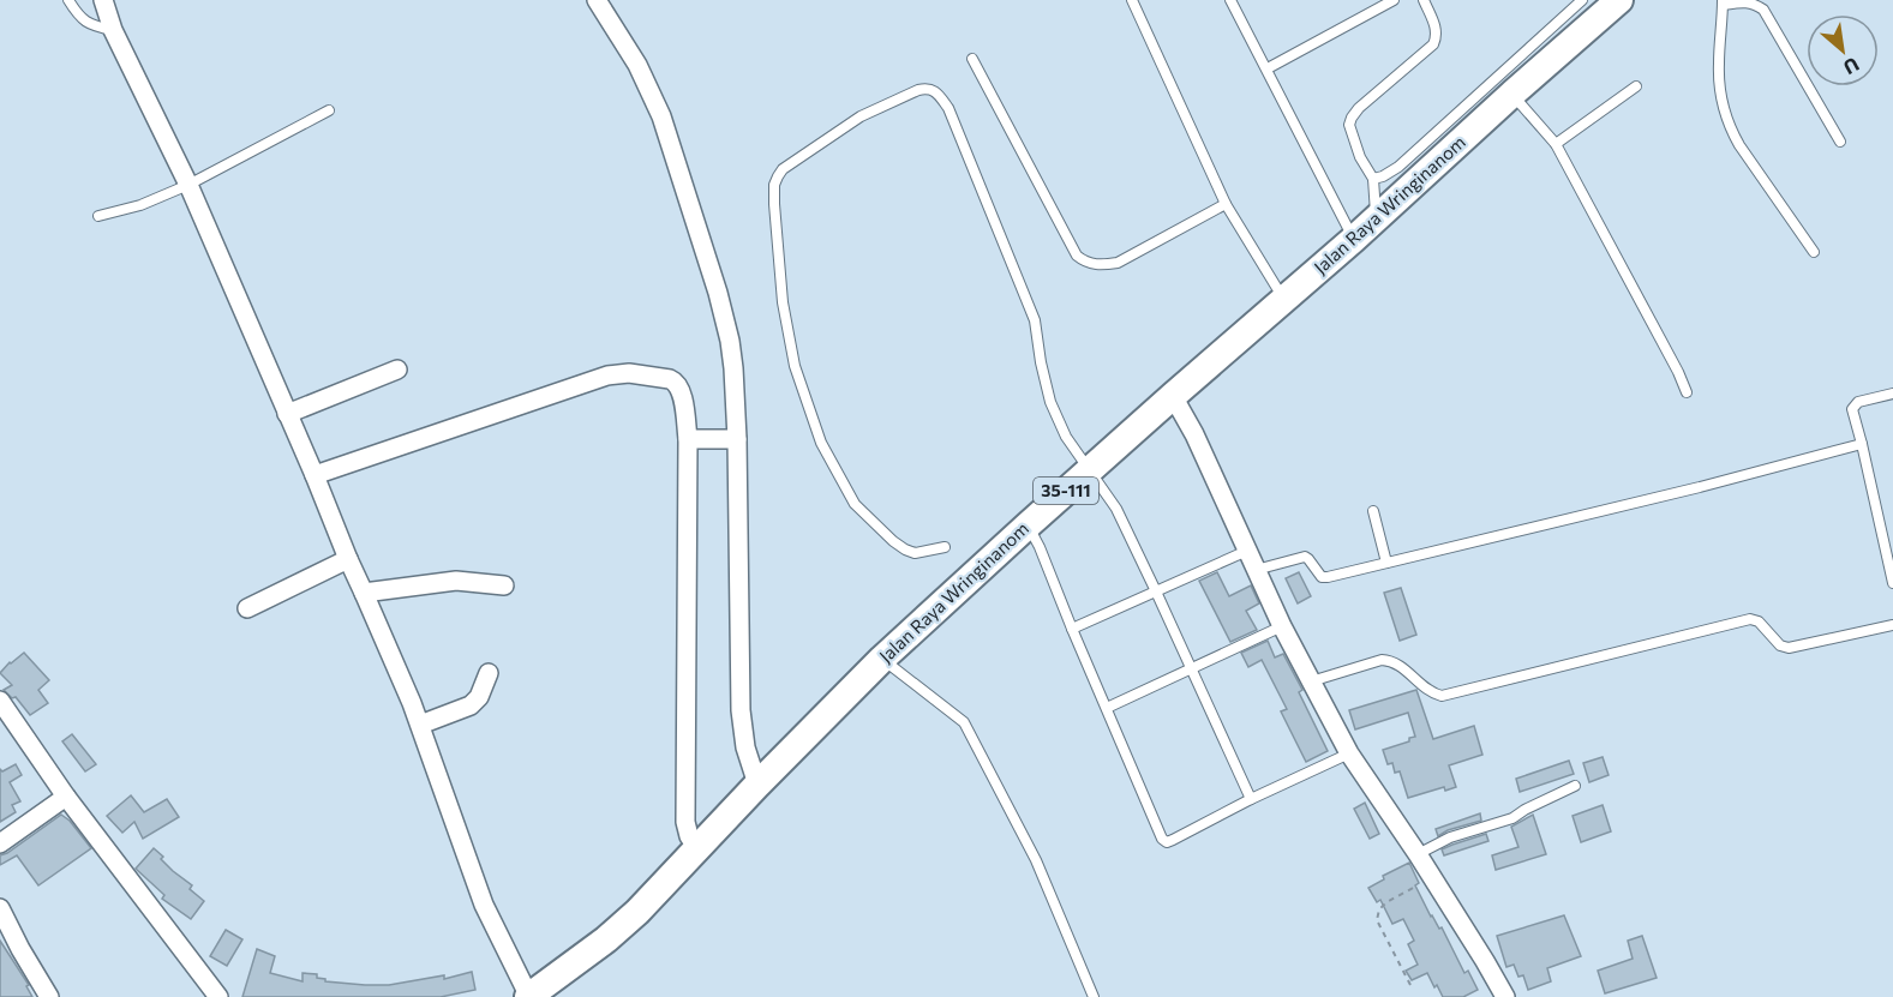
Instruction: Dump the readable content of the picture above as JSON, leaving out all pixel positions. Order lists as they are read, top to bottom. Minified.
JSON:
{"streets":{"main road":["Jalan Raya Wringinanom","35-111"]},"north":"bottom right"}
